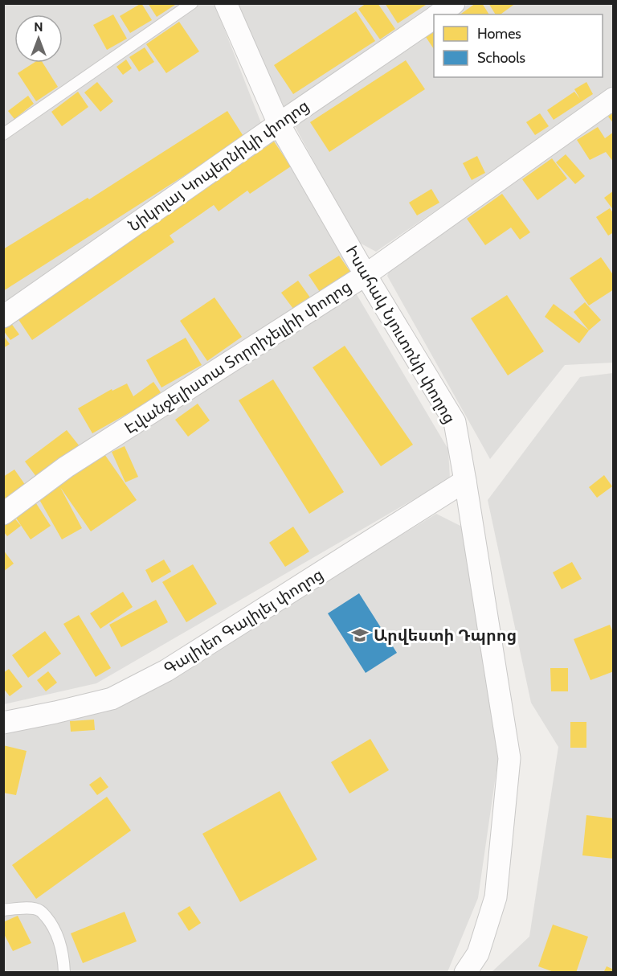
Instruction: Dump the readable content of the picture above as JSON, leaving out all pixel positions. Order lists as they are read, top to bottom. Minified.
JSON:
{"streets":{"street":["Նիկոլայ Կոպերնիկի փողոց","Իսահակ Նյուտոնի փողոց","Էվանջելիստա Տորրիչելլիի փողոց","Գալիլեո Գալիլեյ փողոց"]},"crossings":[["Նիկոլայ Կոպերնիկի փողոց","Իսահակ Նյուտոնի փողոց"],["Իսահակ Նյուտոնի փողոց","Էվանջելիստա Տորրիչելլիի փողոց"],["Իսահակ Նյուտոնի փողոց","Գալիլեո Գալիլեյ փողոց"]],"places":{"school or university":["Արվեստի Դպրոց"]},"legend":["Homes","Schools"],"north":"top"}
